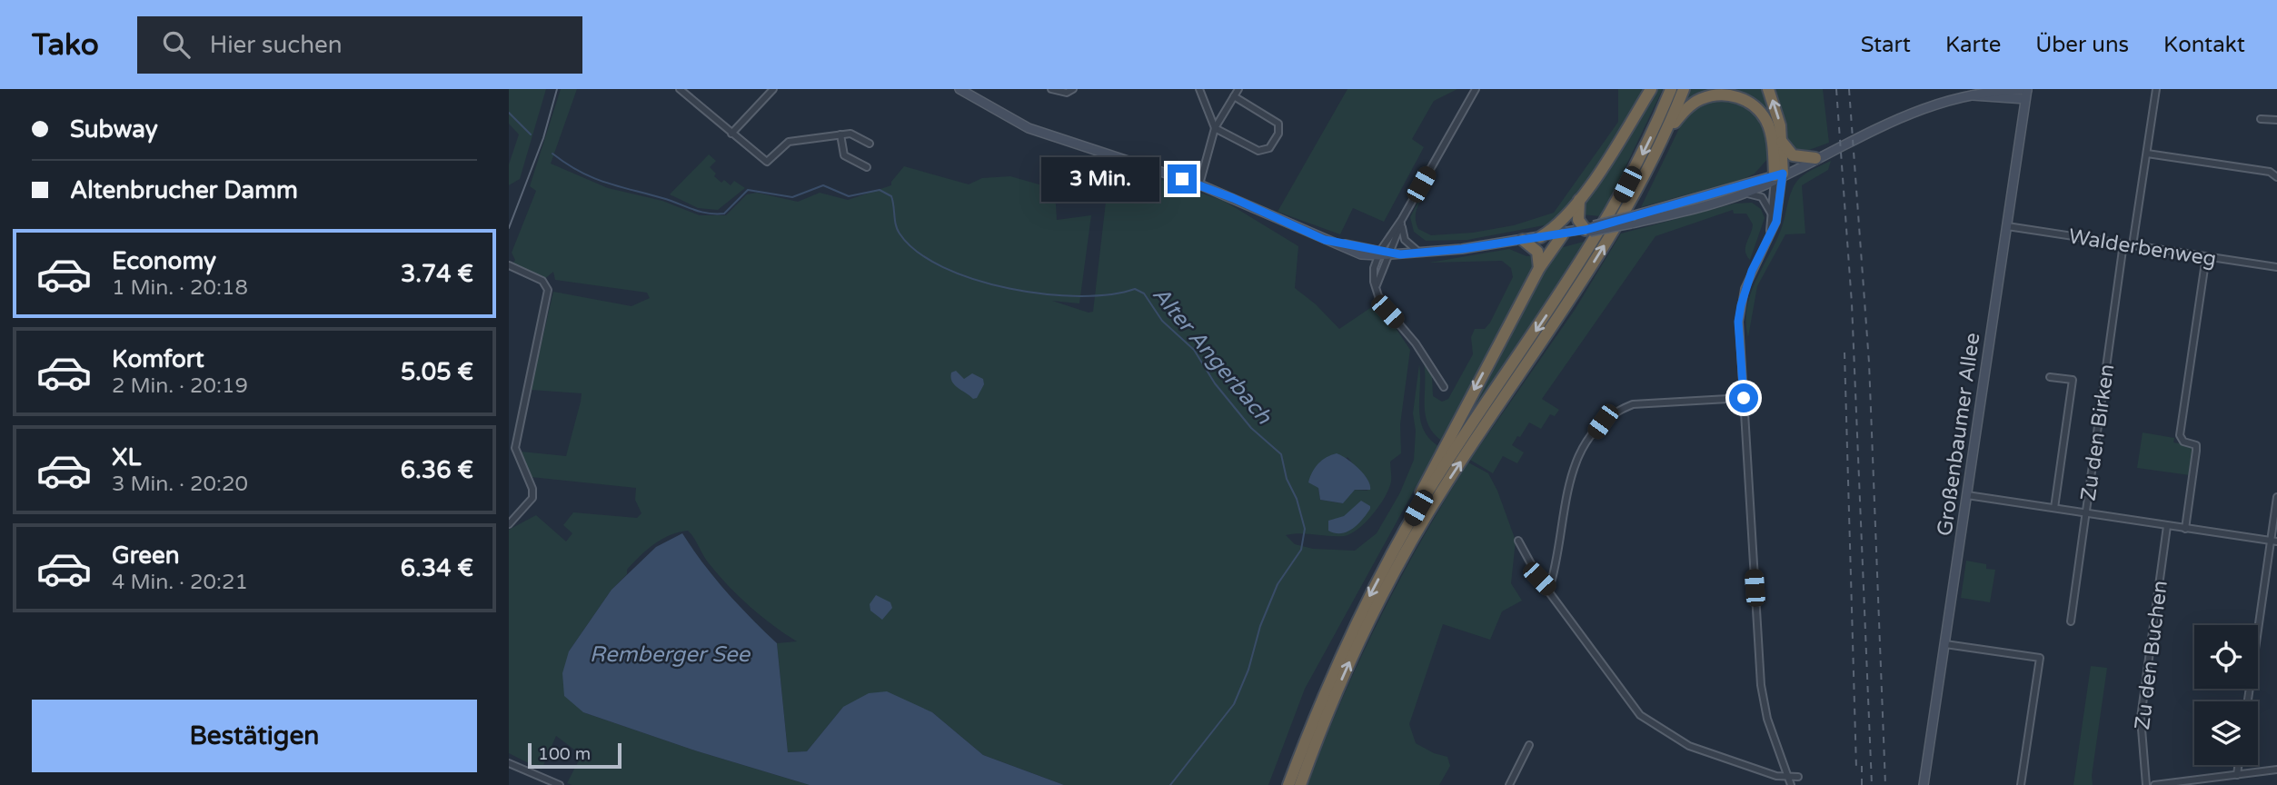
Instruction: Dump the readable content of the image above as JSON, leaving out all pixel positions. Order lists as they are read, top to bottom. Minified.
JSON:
{"streets":{"main road":["Großenbaumer Allee"],"street":["Walderbenweg","Zu den Birken","Zu den Buchen"]},"crossings":[["Walderbenweg","Zu den Birken"],["Walderbenweg","Großenbaumer Allee"]],"water":["Alter Angerbach","Remberger See"],"scale_bar":"100 m","page":{"header":"Tako","search":"Hier suchen","nav":["Start","Karte","Über uns","Kontakt"],"banner":["Subway","Altenbrucher Damm"],"bubble":"3 Min.","list":[{"name":"Economy","note":"1 Min. · 20:18","value":"3.74 €"},{"name":"Komfort","note":"2 Min. · 20:19","value":"5.05 €"},{"name":"XL","note":"3 Min. · 20:20","value":"6.36 €"},{"name":"Green","note":"4 Min. · 20:21","value":"6.34 €"}],"buttons":"Bestätigen","scale":"100 m"}}
